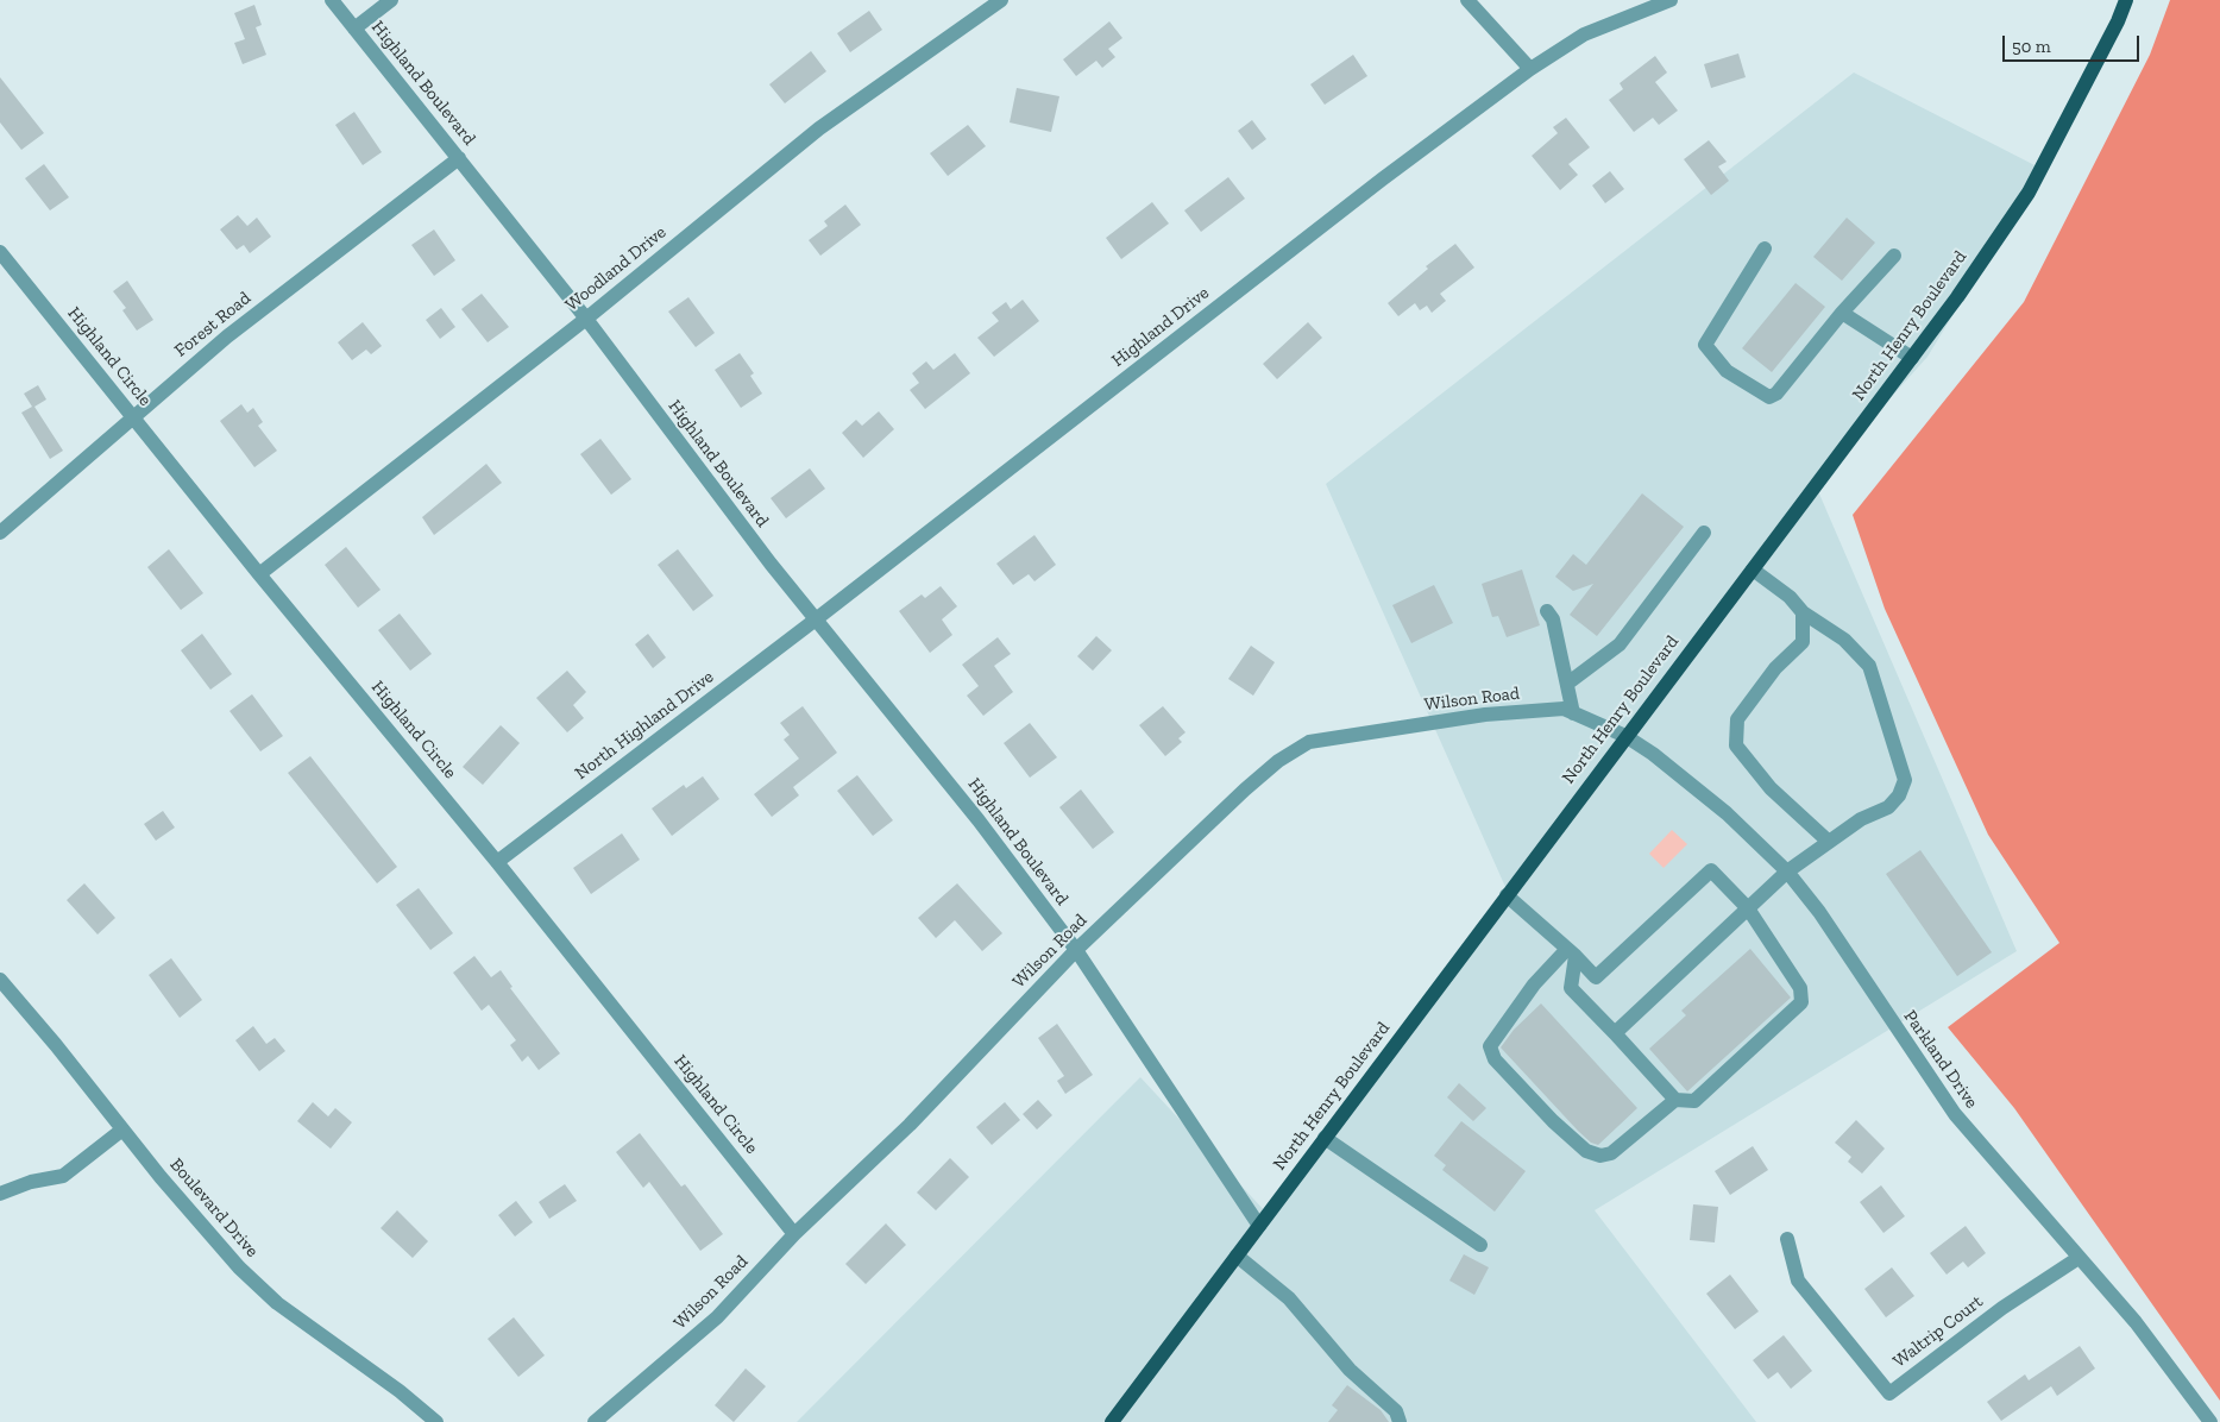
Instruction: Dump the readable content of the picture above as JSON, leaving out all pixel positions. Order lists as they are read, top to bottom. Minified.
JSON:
{"streets":{"main road":["North Henry Boulevard"],"street":["Highland Boulevard","Woodland Drive","Forest Road","Highland Drive","Highland Circle","Wilson Road","North Highland Drive","Parkland Drive","Boulevard Drive","Waltrip Court"]},"crossings":[["Highland Boulevard","Woodland Drive"],["Highland Boulevard","Forest Road"],["Highland Boulevard","North Henry Boulevard"],["Highland Boulevard","Highland Drive"],["Highland Boulevard","Wilson Road"],["Highland Boulevard","North Highland Drive"],["Woodland Drive","Highland Circle"],["Forest Road","Highland Circle"],["North Henry Boulevard","Wilson Road"],["North Henry Boulevard","Parkland Drive"],["Highland Drive","North Highland Drive"],["Highland Circle","Wilson Road"],["Highland Circle","North Highland Drive"],["Wilson Road","Parkland Drive"],["Parkland Drive","Waltrip Court"]],"scale_bar":"50 m"}
